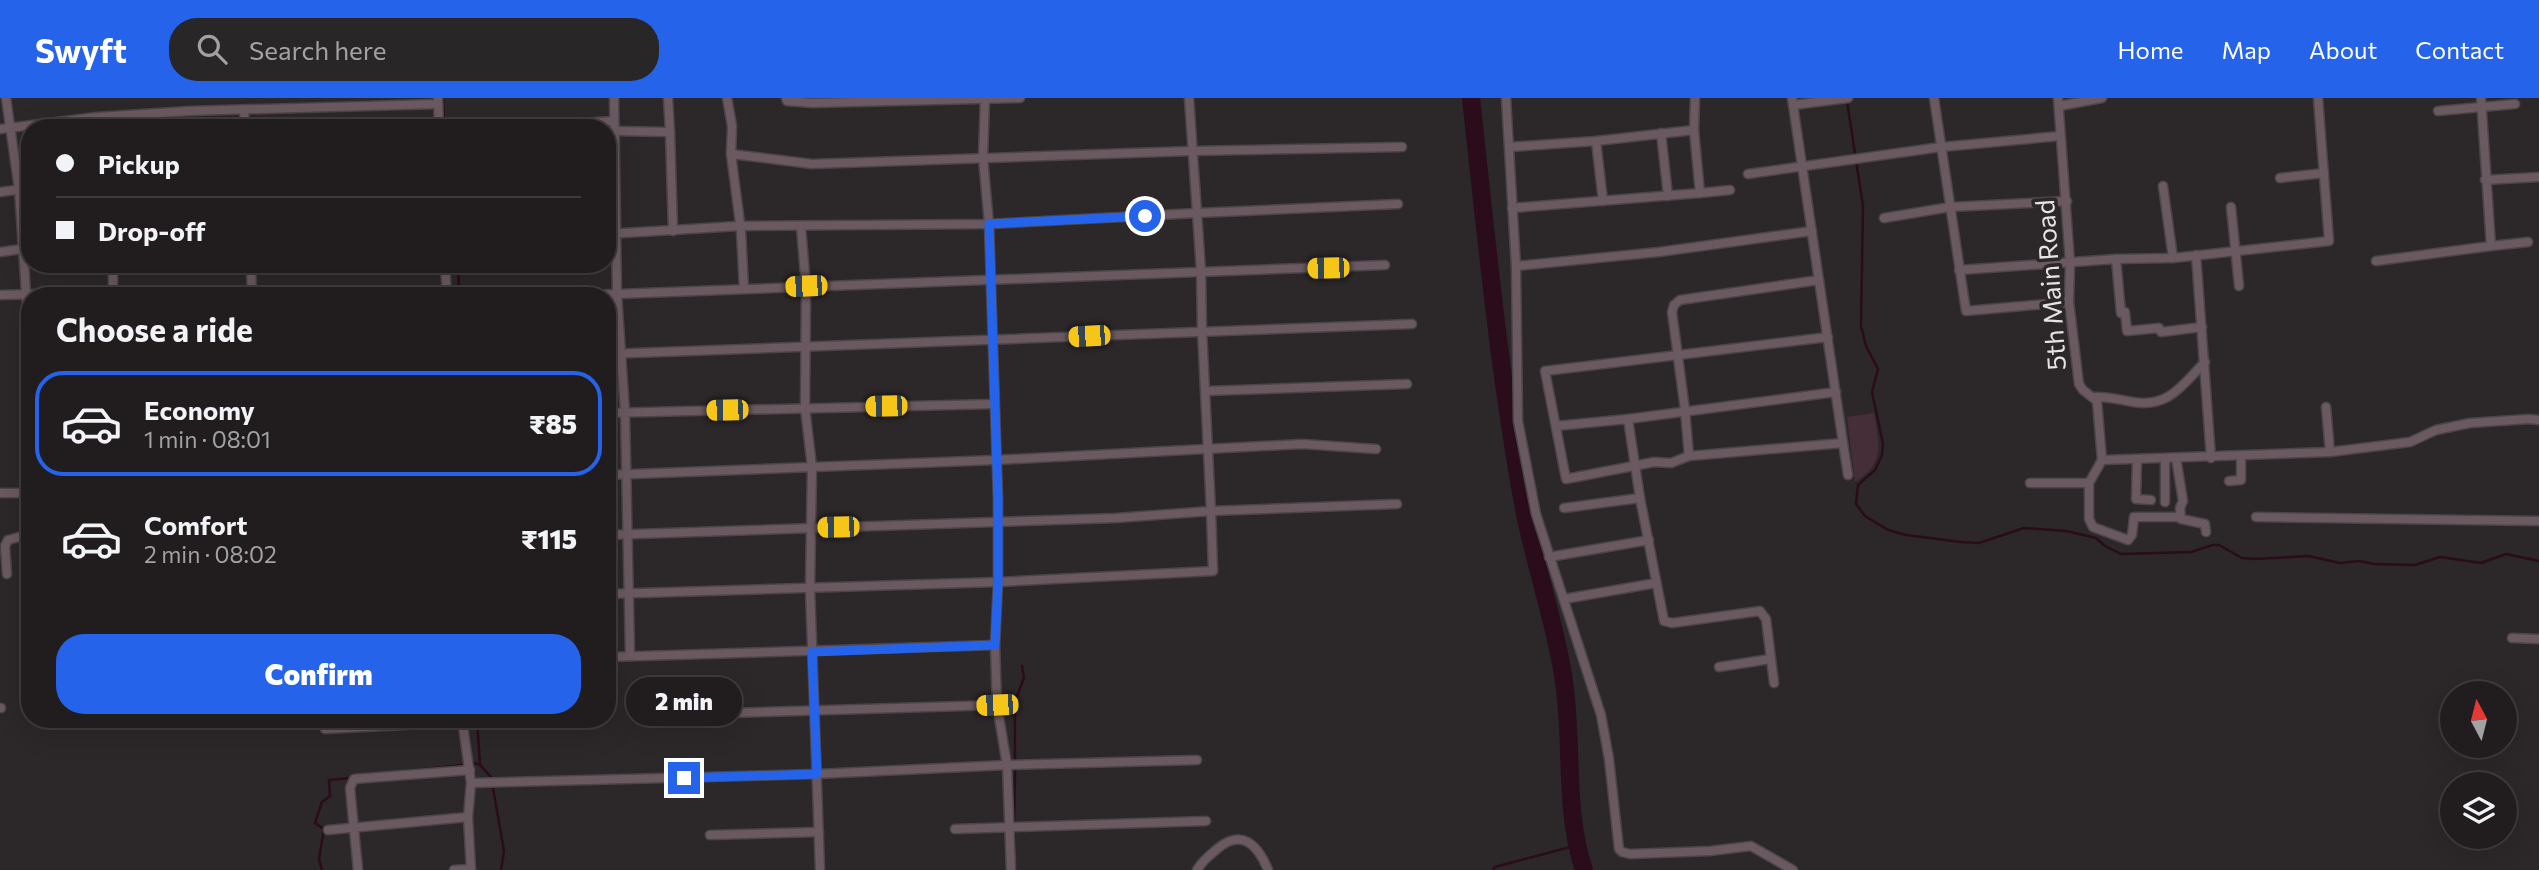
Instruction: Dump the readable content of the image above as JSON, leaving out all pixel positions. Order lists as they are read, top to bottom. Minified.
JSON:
{"streets":{"street":["5th Main Road"]},"north":"top","page":{"header":"Swyft","search":"Search here","nav":["Home","Map","About","Contact"],"banner":["Pickup","Drop-off"],"heading":"Choose a ride","list":[{"name":"Economy","note":"1 min · 08:01","value":"₹85"},{"name":"Comfort","note":"2 min · 08:02","value":"₹115"}],"buttons":"Confirm","bubble":"2 min"}}
